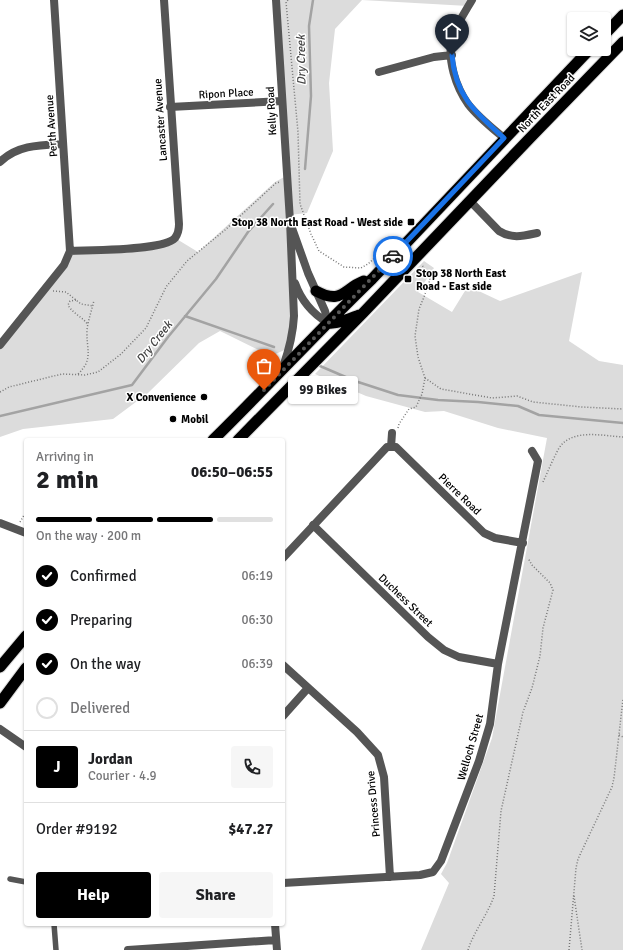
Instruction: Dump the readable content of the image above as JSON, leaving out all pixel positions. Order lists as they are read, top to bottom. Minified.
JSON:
{"streets":{"highway":["North East Road"],"street":["Ripon Place","Kelly Road","Lancaster Avenue","Perth Avenue","Pierre Road","Duchess Street","Welloch Street","Princess Drive"]},"crossings":[["Ripon Place","Kelly Road"],["Ripon Place","Lancaster Avenue"],["North East Road","Kelly Road"],["Lancaster Avenue","Perth Avenue"],["Pierre Road","Welloch Street"],["Duchess Street","Welloch Street"],["Welloch Street","Princess Drive"]],"water":["Dry Creek"],"places":{"transit":["Stop 38 North East Road - West side","Stop 38 North East Road - East side"],"other":["99 Bikes","X Convenience","Mobil"]},"page":{"bubble":"99 Bikes","heading":["2 min","Arriving in","06:50–06:55"],"panel":["Jordan","Courier · 4.9","Order #9192","$47.27"],"bar":"On the way · 200 m","list":[["Confirmed","06:19"],["Preparing","06:30"],["On the way","06:39"],"Delivered"],"round":"J","buttons":["Help","Share"]}}
